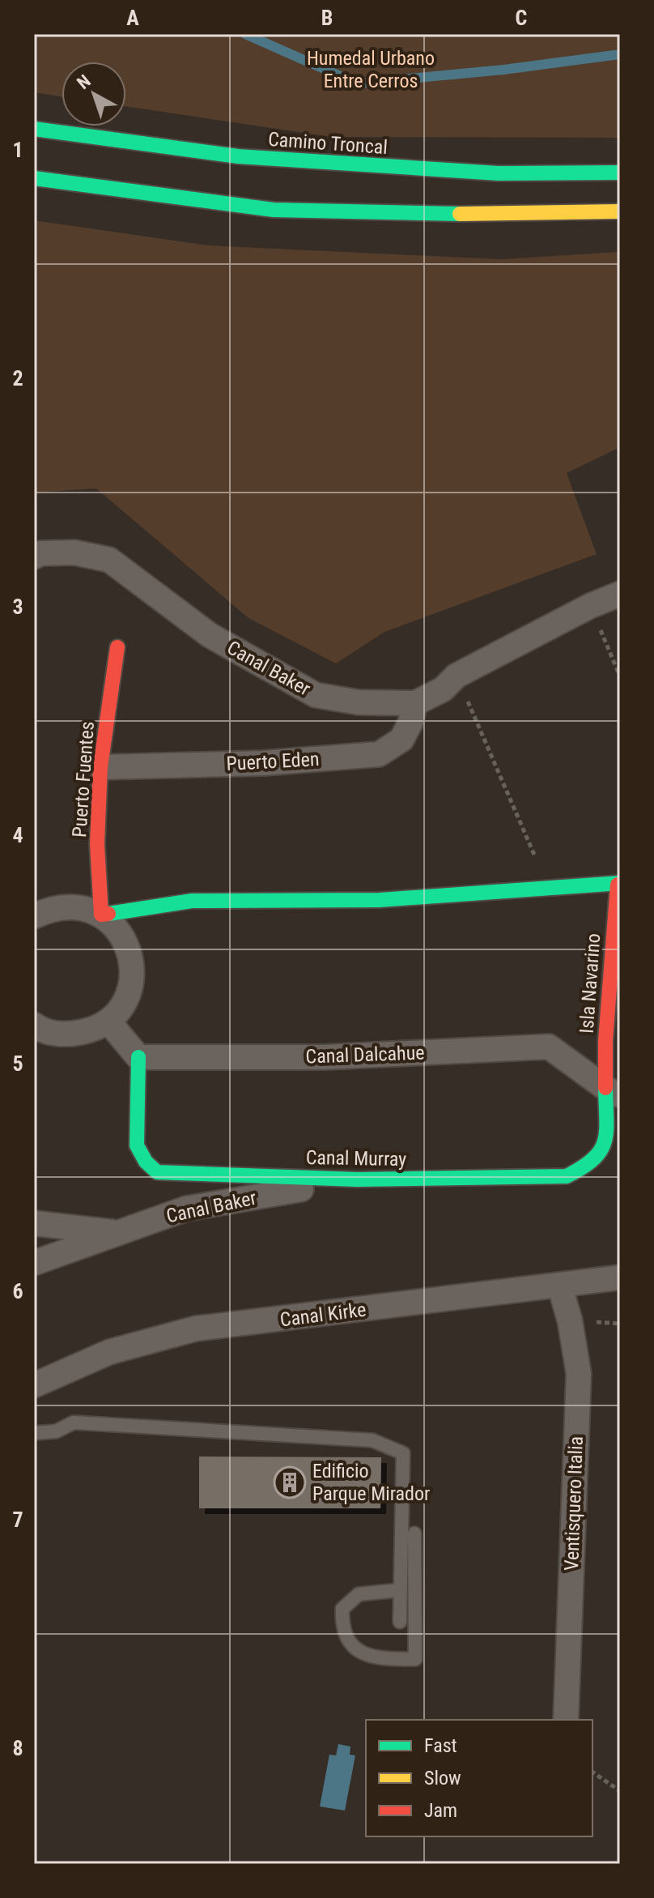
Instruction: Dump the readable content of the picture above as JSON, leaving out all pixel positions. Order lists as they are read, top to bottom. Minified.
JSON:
{"streets":{"street":["Camino Troncal","Canal Baker","Puerto Eden","Puerto Fuentes","Isla Navarino","Canal Dalcahue","Canal Murray","Canal Kirke","Ventisquero Italia"]},"crossings":[["Canal Baker","Puerto Eden"],["Canal Baker","Canal Murray"],["Puerto Eden","Puerto Fuentes"],["Isla Navarino","Canal Dalcahue"],["Isla Navarino","Canal Murray"],["Canal Dalcahue","Canal Murray"],["Canal Kirke","Ventisquero Italia"]],"parks":["Humedal Urbano Entre Cerros"],"places":{"building":["Edificio Parque Mirador"]},"legend":["Fast","Slow","Jam"],"north":"top left","grid":{"columns":["A","B","C"],"rows":["1","2","3","4","5","6","7","8"]}}
